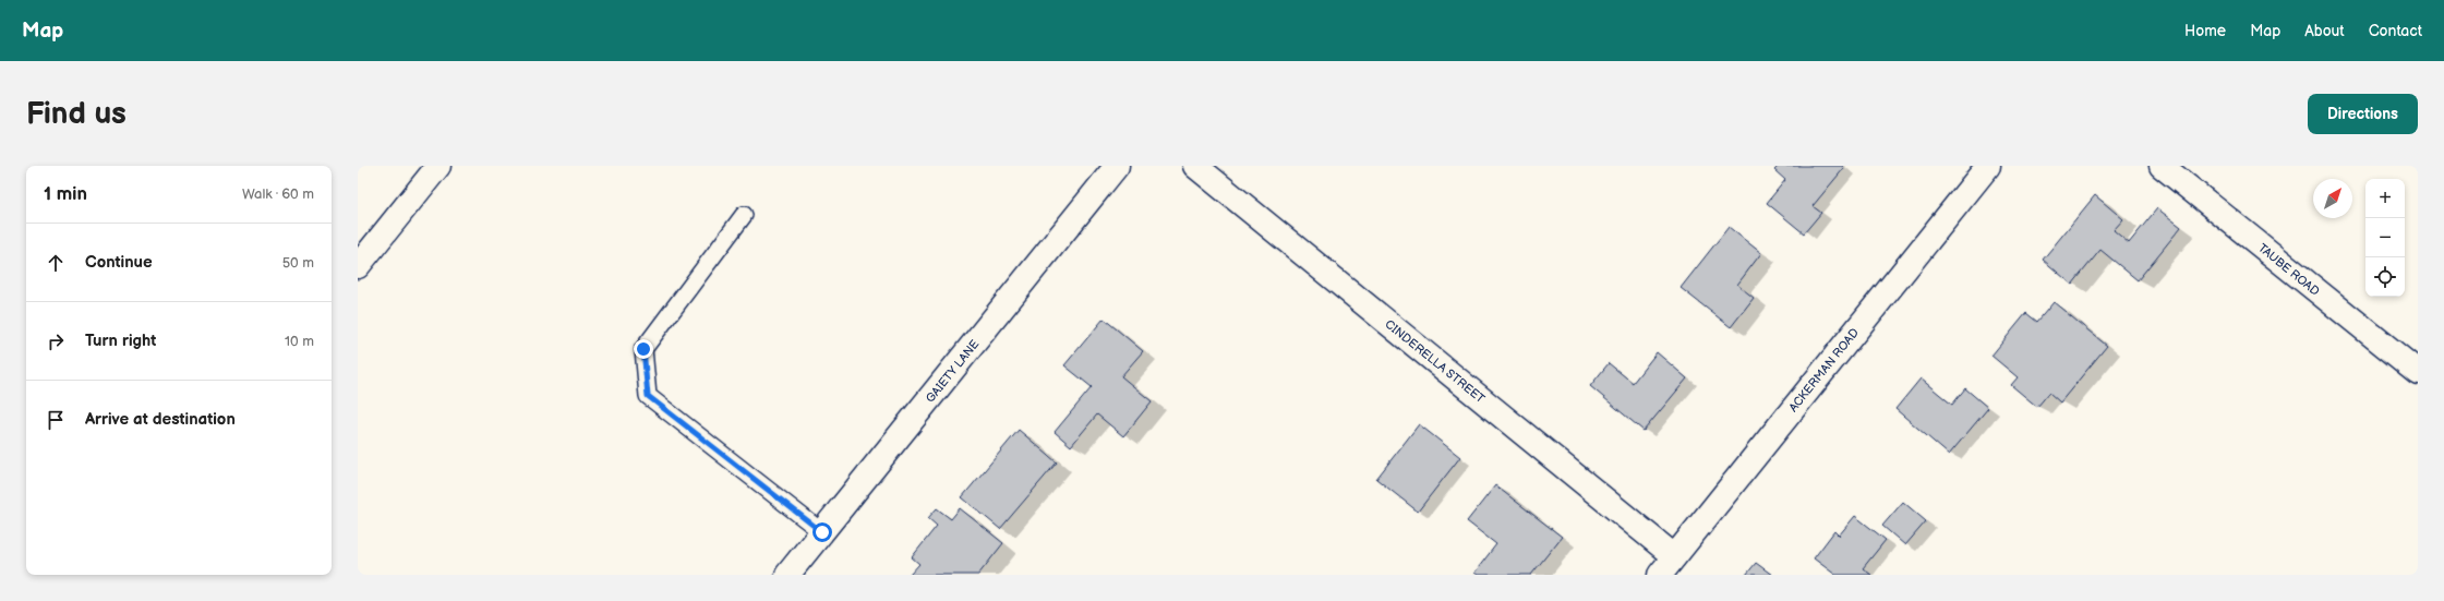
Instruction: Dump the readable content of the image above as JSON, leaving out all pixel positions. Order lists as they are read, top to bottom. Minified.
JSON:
{"streets":{"street":["TAUBE ROAD","CINDERELLA STREET","ACKERMAN ROAD","GAIETY LANE"]},"crossings":[["CINDERELLA STREET","ACKERMAN ROAD"]],"north":"top right","page":{"header":"Map","nav":["Home","Map","About","Contact"],"buttons":"Directions","title":"Find us","heading":["1 min","Walk · 60 m"],"map_buttons":["+","−"],"list":[["Continue","50 m"],["Turn right","10 m"],"Arrive at destination"]}}
